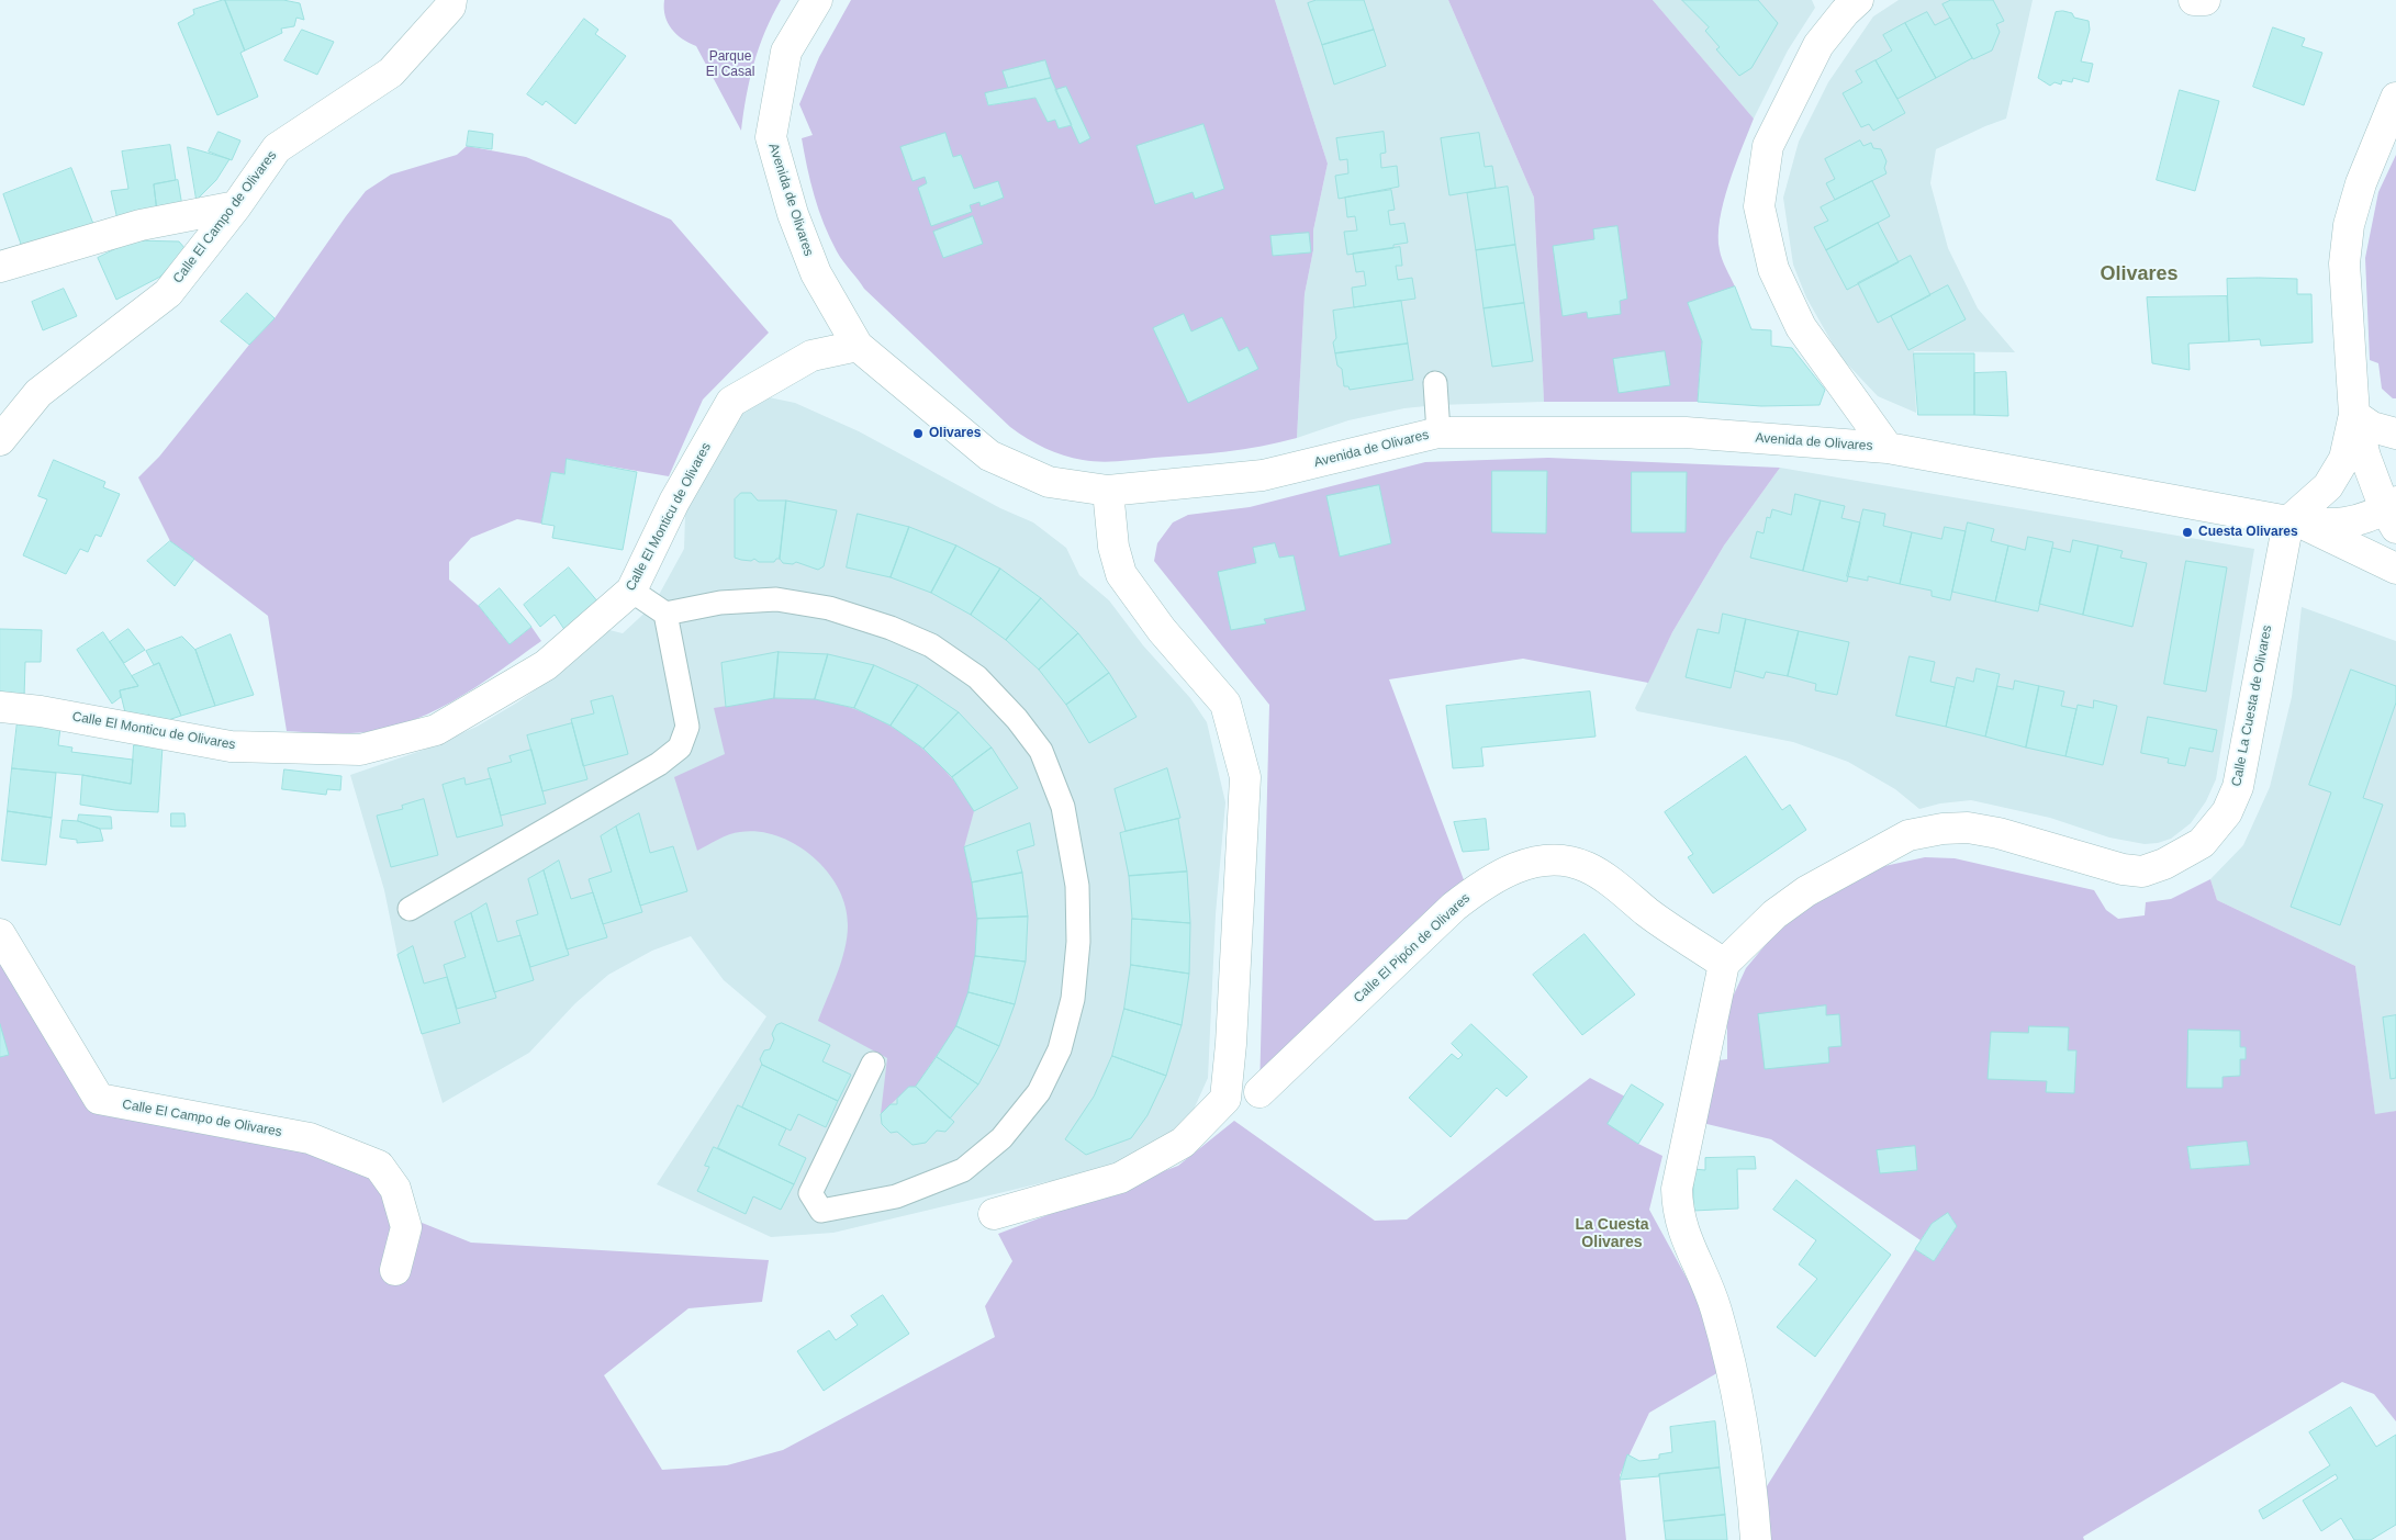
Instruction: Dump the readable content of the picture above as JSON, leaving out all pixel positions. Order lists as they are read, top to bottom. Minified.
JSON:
{"streets":{"street":["Avenida de Olivares","Calle El Campo de Olivares","Calle El Monticu de Olivares","Calle La Cuesta de Olivares","Calle El Pipón de Olivares"]},"crossings":[["Avenida de Olivares","Calle El Monticu de Olivares"],["Avenida de Olivares","Calle La Cuesta de Olivares"],["Calle La Cuesta de Olivares","Calle El Pipón de Olivares"]],"districts":["Olivares","La Cuesta Olivares"],"parks":["Parque El Casal"],"places":["Olivares","Cuesta Olivares"]}
